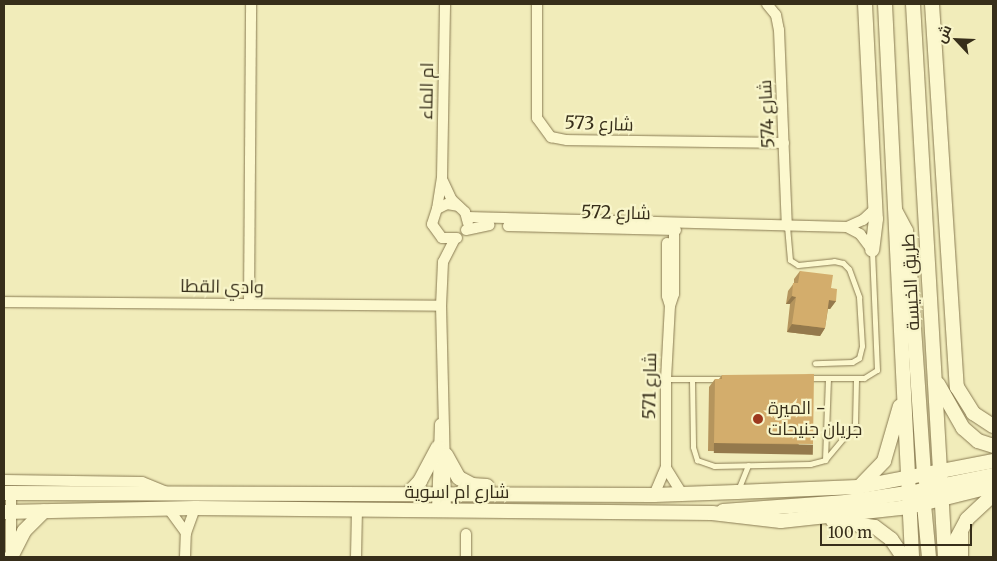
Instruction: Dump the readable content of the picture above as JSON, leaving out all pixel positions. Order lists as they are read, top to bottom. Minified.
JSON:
{"streets":{"street":["ام الماء","شارع 574","شارع 573","شارع 572","طريق الخيسة","وادي القطا","شارع 571","شارع ام اسوية"]},"crossings":[["ام الماء","شارع 572"],["شارع 574","شارع 573"],["شارع 574","شارع 572"],["شارع 572","شارع 571"],["طريق الخيسة","شارع ام اسوية"],["شارع 571","شارع ام اسوية"]],"places":["الميرة - جريان جنيحات"],"scale_bar":"100 m","north":"top left"}
